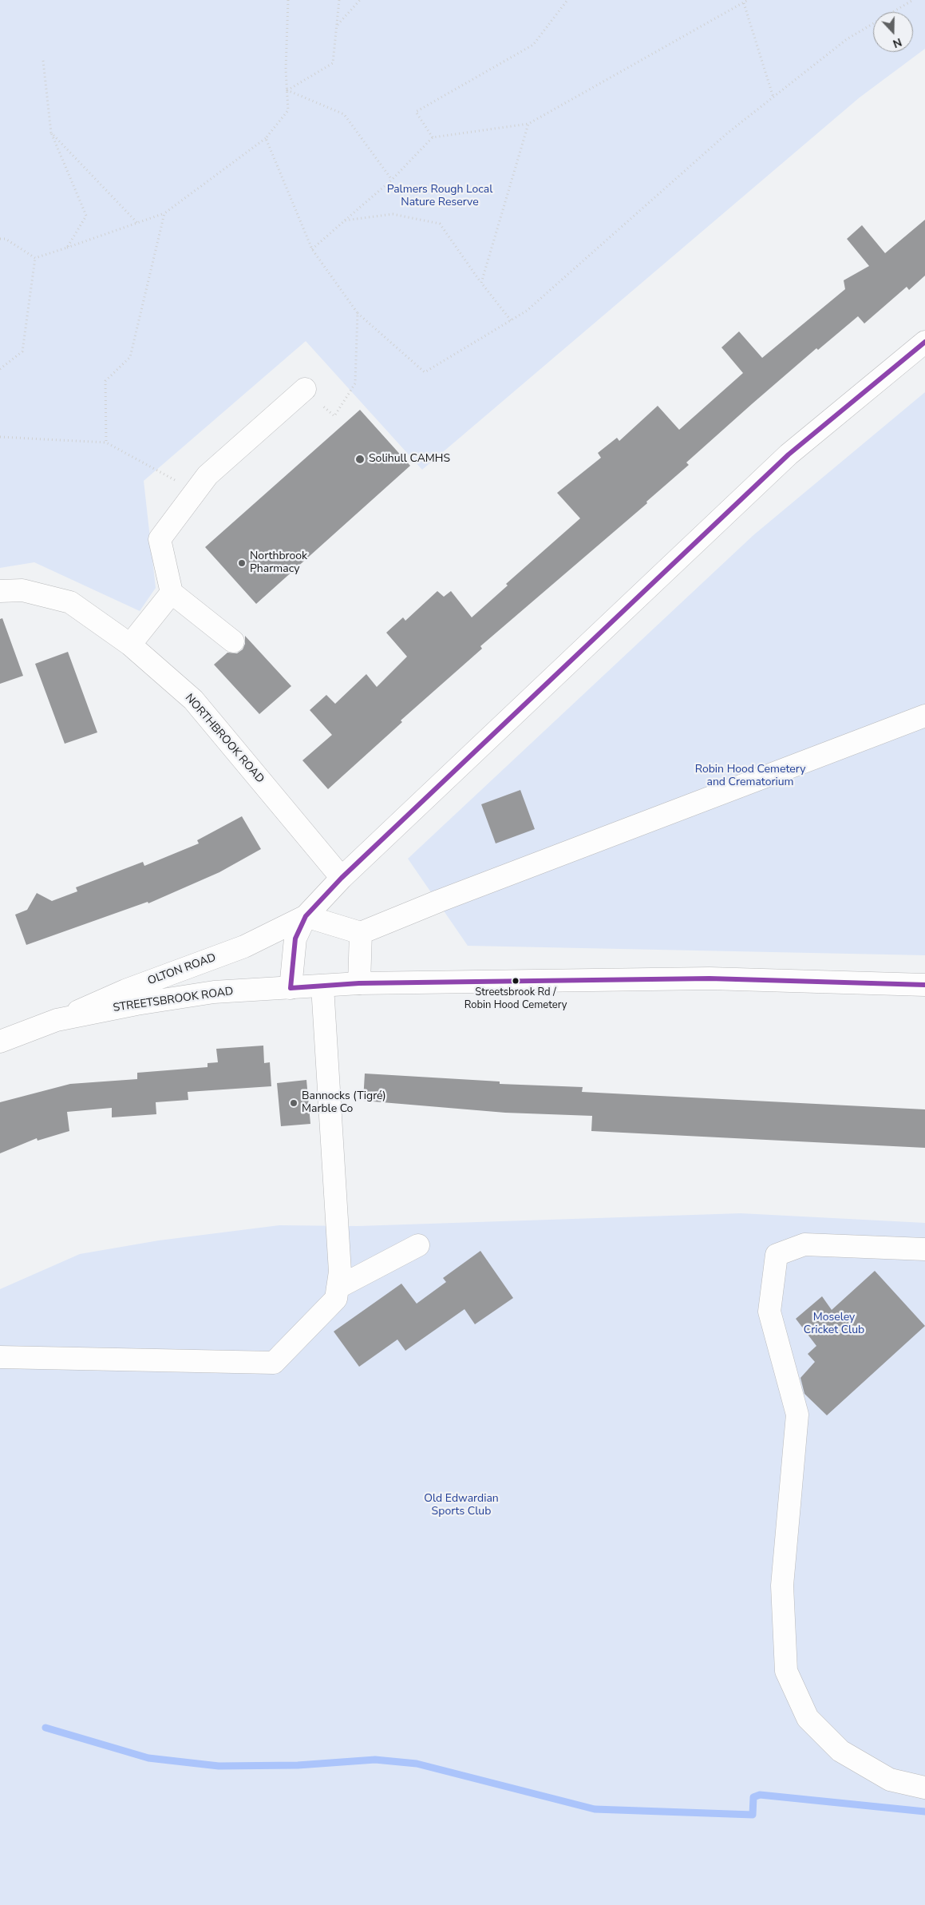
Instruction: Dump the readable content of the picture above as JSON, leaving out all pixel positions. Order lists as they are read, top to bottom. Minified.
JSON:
{"streets":{"street":["NORTHBROOK ROAD","OLTON ROAD","STREETSBROOK ROAD"]},"crossings":[["NORTHBROOK ROAD","OLTON ROAD"],["OLTON ROAD","STREETSBROOK ROAD"]],"parks":["Palmers Rough Local Nature Reserve","Robin Hood Cemetery and Crematorium","Moseley Cricket Club","Old Edwardian Sports Club"],"places":["Solihull CAMHS","Northbrook Pharmacy","Streetsbrook Rd / Robin Hood Cemetery","Bannocks (Tigré) Marble Co"],"north":"bottom"}
